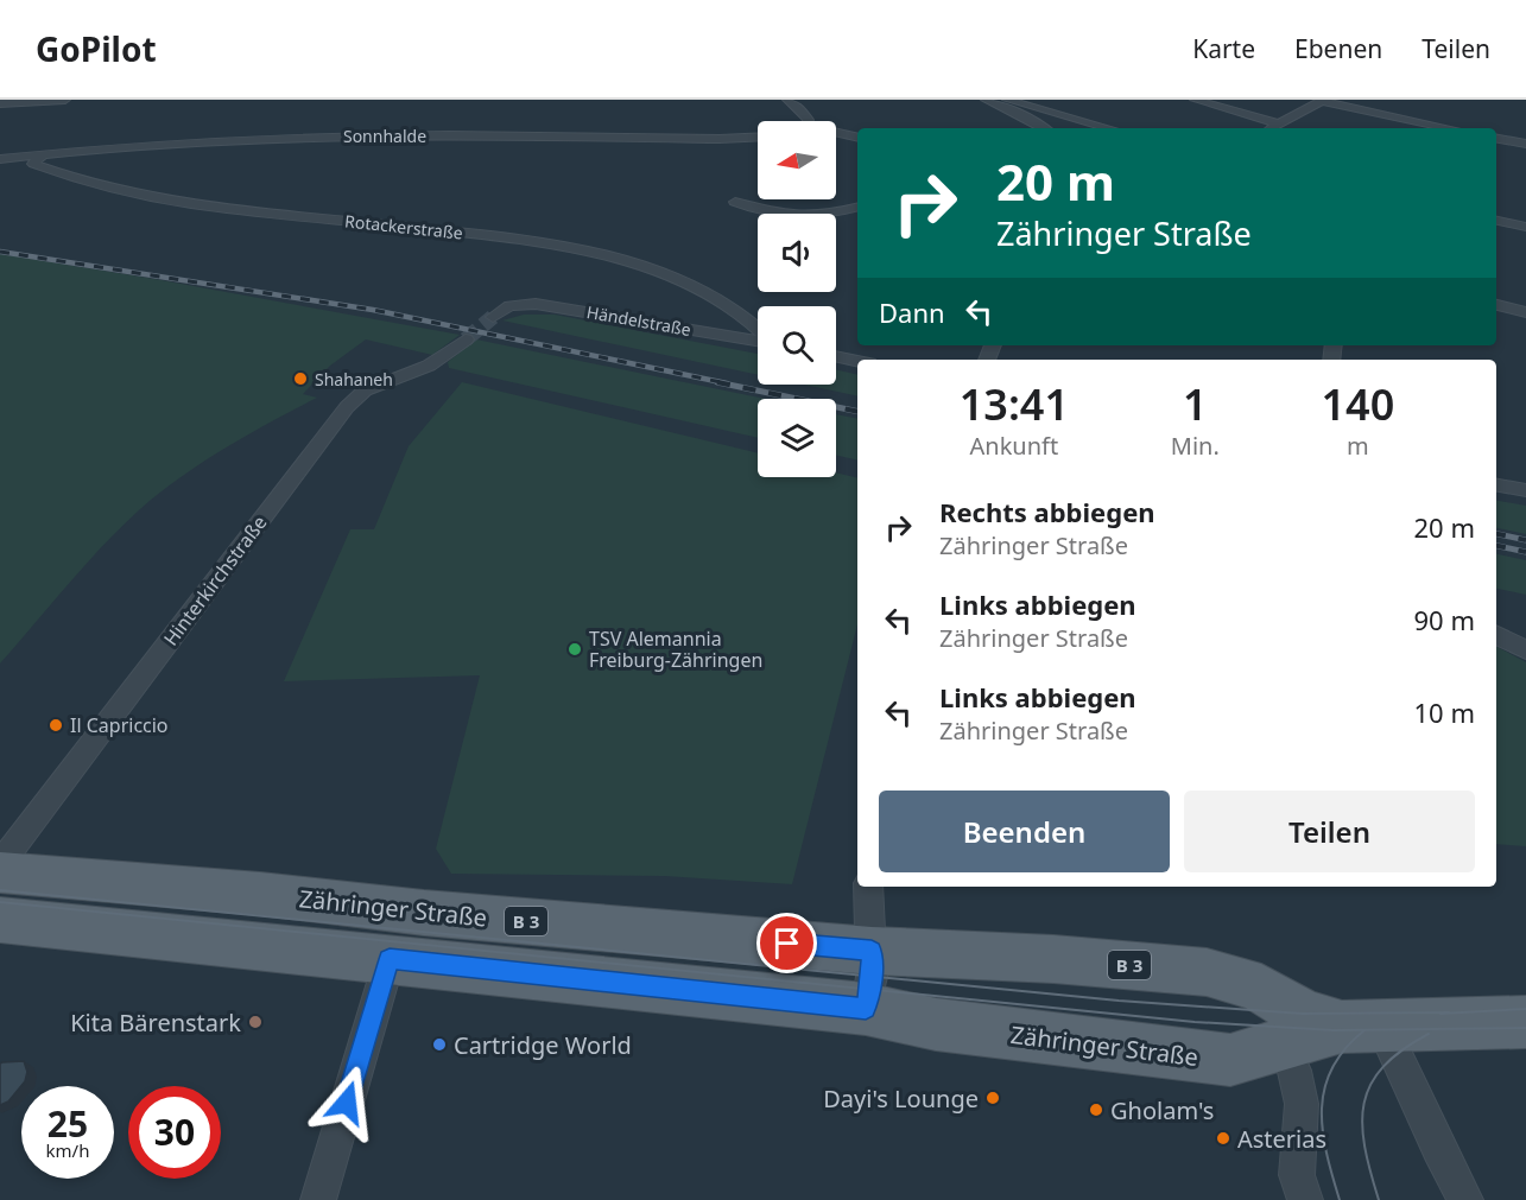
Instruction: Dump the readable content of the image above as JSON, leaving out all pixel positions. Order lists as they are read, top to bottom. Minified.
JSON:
{"streets":{"main road":["Zähringer Straße","B 3"],"street":["Sonnhalde","Rotackerstraße","Händelstraße","Hinterkirchstraße"]},"crossings":[["Sonnhalde","Rotackerstraße"]],"places":["Shahaneh","TSV Alemannia Freiburg-Zähringen","Il Capriccio","Kita Bärenstark","Cartridge World","Dayi's Lounge","Gholam's","Asterias"],"north":"left","page":{"header":"GoPilot","nav":["Karte","Ebenen","Teilen"],"turn":["20 m","Zähringer Straße"],"then":"Dann","eta":["13:41","Ankunft","1","Min.","140","m"],"list":[{"name":"Rechts abbiegen","note":"Zähringer Straße","value":"20 m"},{"name":"Links abbiegen","note":"Zähringer Straße","value":"90 m"},{"name":"Links abbiegen","note":"Zähringer Straße","value":"10 m"}],"buttons":["Beenden","Teilen"],"speed":"25 km/h","limit":"30"}}
